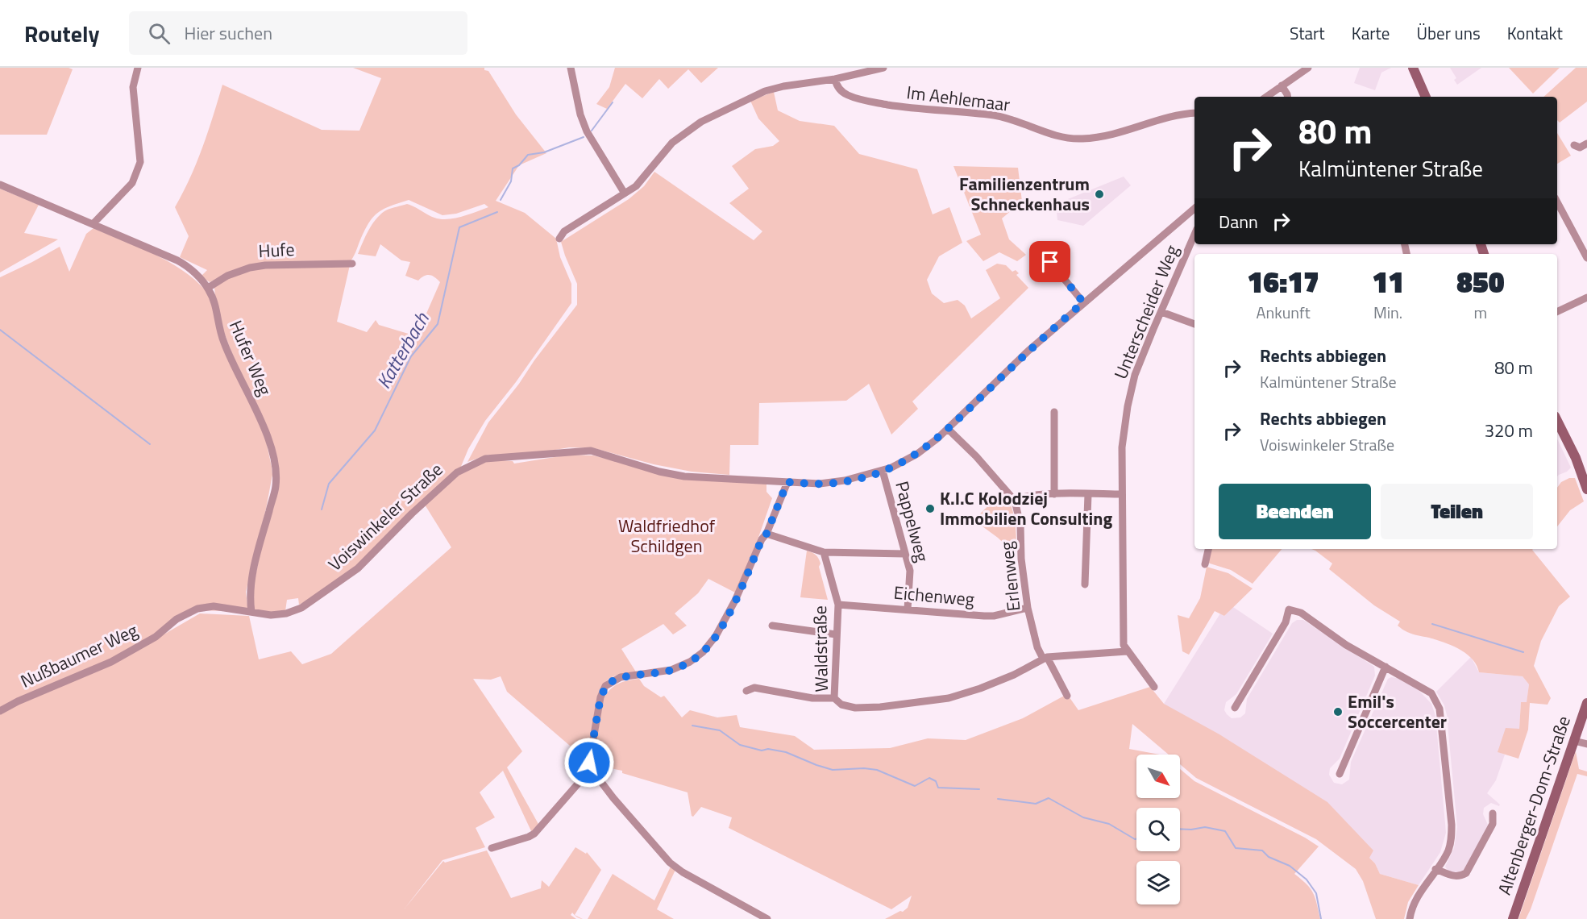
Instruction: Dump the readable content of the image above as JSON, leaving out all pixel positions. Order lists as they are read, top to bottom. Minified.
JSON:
{"streets":{"main road":["Altenberger-Dom-Straße"],"street":["Im Aehlemaar","Hufe","Unterscheider Weg","Hufer Weg","Voiswinkeler Straße","Pappelweg","Erlenweg","Eichenweg","Waldstraße","Nußbaumer Weg"]},"crossings":[["Hufe","Hufer Weg"],["Unterscheider Weg","Waldstraße"],["Hufer Weg","Voiswinkeler Straße"],["Hufer Weg","Nußbaumer Weg"],["Voiswinkeler Straße","Pappelweg"],["Voiswinkeler Straße","Erlenweg"],["Voiswinkeler Straße","Nußbaumer Weg"],["Pappelweg","Eichenweg"],["Erlenweg","Eichenweg"],["Erlenweg","Waldstraße"],["Eichenweg","Waldstraße"]],"water":["Katterbach"],"parks":["Waldfriedhof Schildgen"],"places":["Familienzentrum Schneckenhaus","K.I.C Kolodziej Immobilien Consulting","Emil's Soccercenter"],"north":"bottom right","page":{"header":"Routely","search":"Hier suchen","nav":["Start","Karte","Über uns","Kontakt"],"turn":["80 m","Kalmüntener Straße"],"then":"Dann","eta":["16:17","Ankunft","11","Min.","850","m"],"list":[{"name":"Rechts abbiegen","note":"Kalmüntener Straße","value":"80 m"},{"name":"Rechts abbiegen","note":"Voiswinkeler Straße","value":"320 m"}],"buttons":["Beenden","Teilen"]}}
